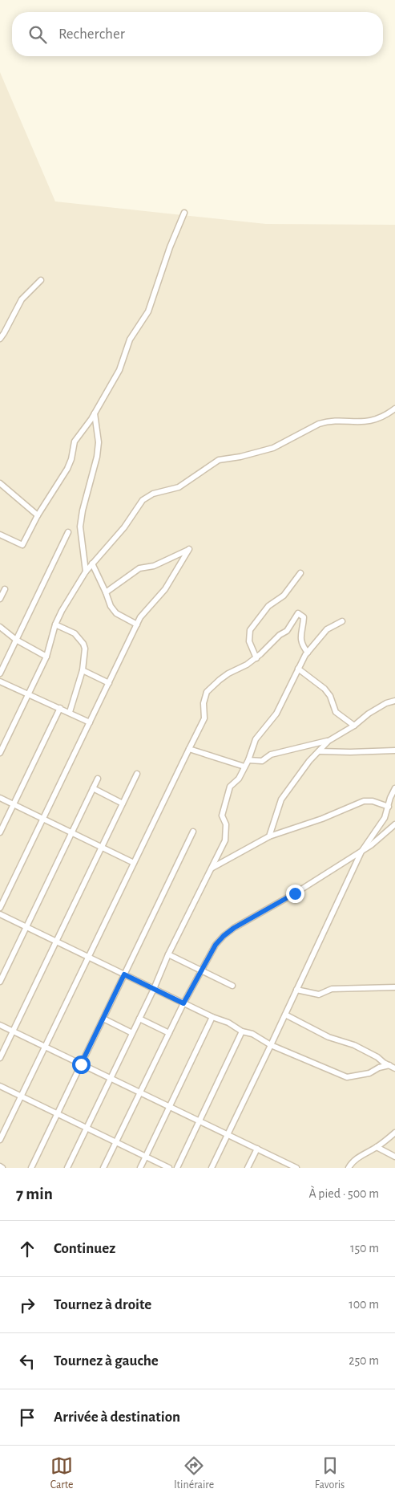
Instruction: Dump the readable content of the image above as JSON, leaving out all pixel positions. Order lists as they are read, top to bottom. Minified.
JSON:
{"page":{"search":"Rechercher","heading":["7 min","À pied · 500 m"],"list":[["Continuez","150 m"],["Tournez à droite","100 m"],["Tournez à gauche","250 m"],"Arrivée à destination"],"nav":["Carte","Itinéraire","Favoris"]}}
